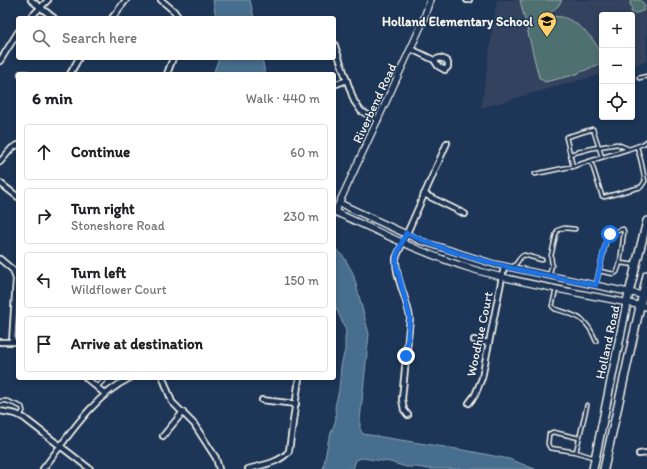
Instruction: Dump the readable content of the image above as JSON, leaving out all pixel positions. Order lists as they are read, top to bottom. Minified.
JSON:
{"streets":{"main road":["Holland Road"],"street":["Riverbend Road","Woodhue Court"]},"places":{"school or university":["Holland Elementary School"]},"page":{"map_buttons":["+","−"],"search":"Search here","heading":["6 min","Walk · 440 m"],"list":[["Continue","60 m"],["Turn right","Stoneshore Road","230 m"],["Turn left","Wildflower Court","150 m"],"Arrive at destination"]}}
